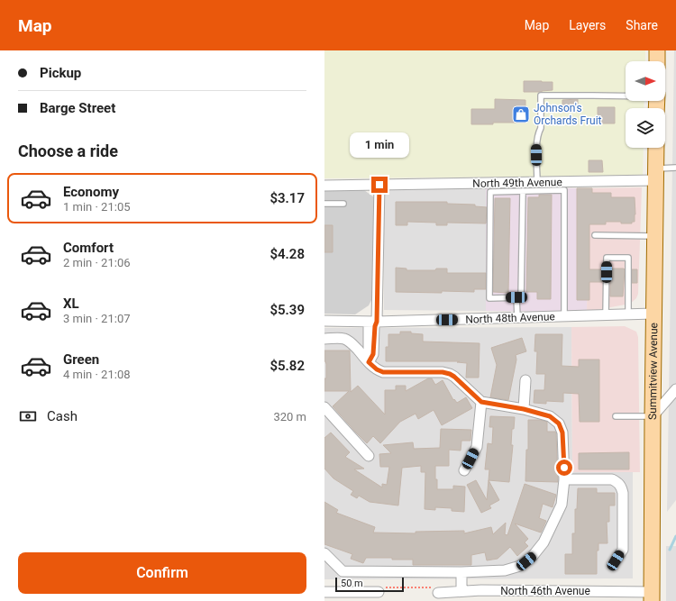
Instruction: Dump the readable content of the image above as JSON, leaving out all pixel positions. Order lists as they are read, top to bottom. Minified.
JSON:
{"streets":{"main road":["Summitview Avenue"],"street":["North 49th Avenue","North 48th Avenue","North 46th Avenue"]},"crossings":[["North 49th Avenue","Summitview Avenue"],["North 48th Avenue","Summitview Avenue"],["Summitview Avenue","North 46th Avenue"]],"places":{"shop":["Johnson's Orchards Fruit"]},"scale_bar":"50 m","north":"right","page":{"header":"Map","nav":["Map","Layers","Share"],"banner":["Pickup","Barge Street"],"heading":"Choose a ride","bubble":"1 min","list":[{"name":"Economy","note":"1 min · 21:05","value":"$3.17"},{"name":"Comfort","note":"2 min · 21:06","value":"$4.28"},{"name":"XL","note":"3 min · 21:07","value":"$5.39"},{"name":"Green","note":"4 min · 21:08","value":"$5.82"}],"pay":["Cash","320 m"],"buttons":"Confirm","scale":"50 m"}}
